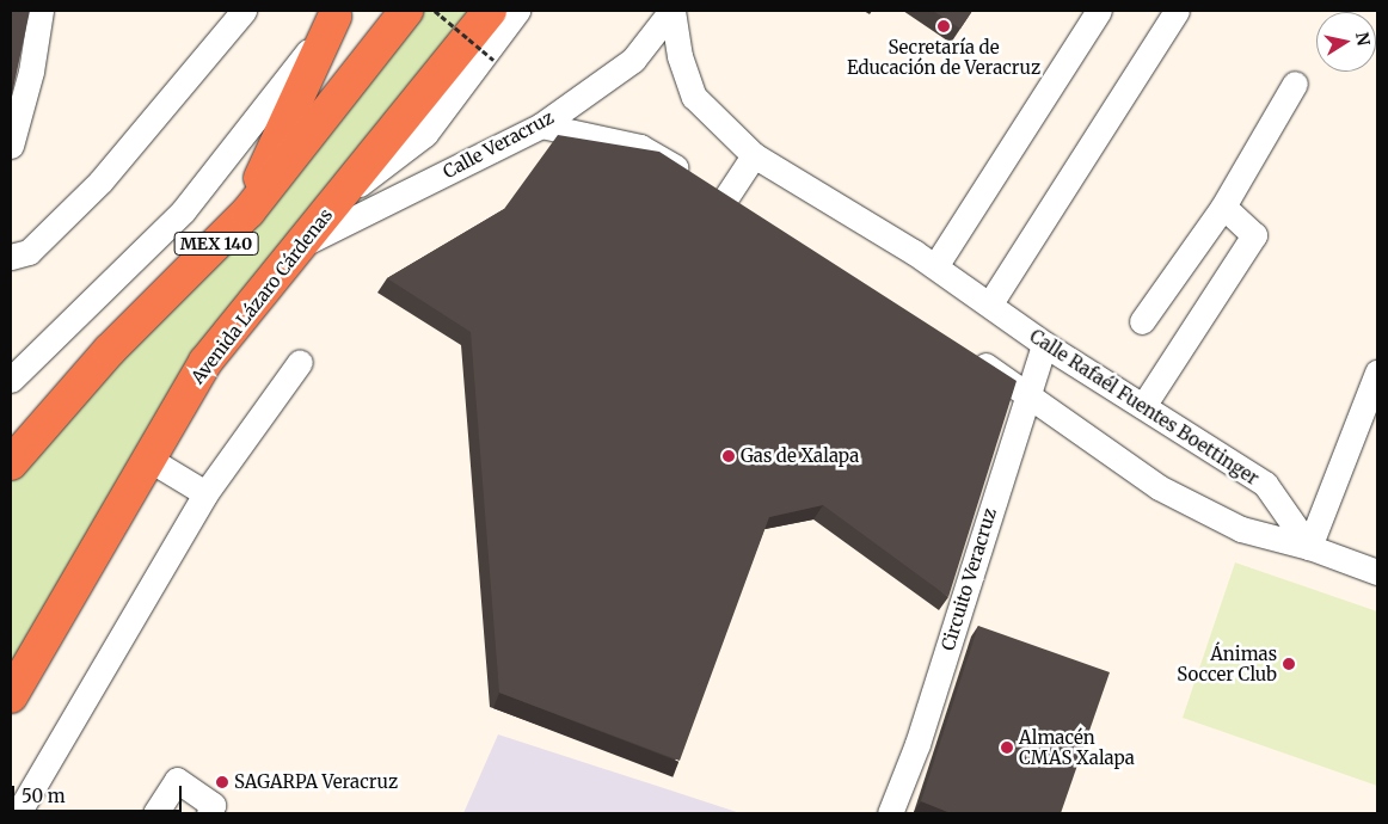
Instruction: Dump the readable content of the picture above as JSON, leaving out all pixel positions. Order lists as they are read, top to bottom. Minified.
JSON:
{"streets":{"highway":["MEX 140","Avenida Lázaro Cárdenas"],"street":["Calle Veracruz","Calle Rafaél Fuentes Boettinger","Circuito Veracruz"]},"crossings":[["Calle Veracruz","Avenida Lázaro Cárdenas"],["Calle Veracruz","Calle Rafaél Fuentes Boettinger"],["Calle Rafaél Fuentes Boettinger","Circuito Veracruz"]],"places":["Secretaría de Educación de Veracruz","Gas de Xalapa","Ánimas Soccer Club","Almacén CMAS Xalapa","SAGARPA Veracruz"],"scale_bar":"50 m","north":"right"}
